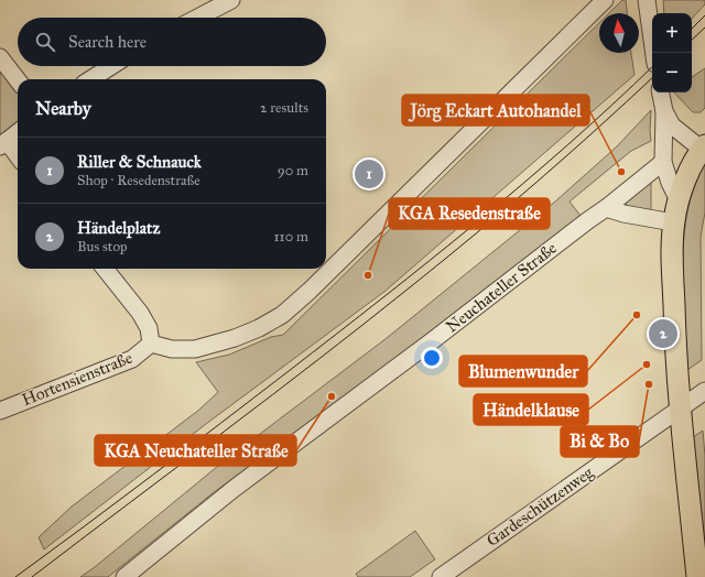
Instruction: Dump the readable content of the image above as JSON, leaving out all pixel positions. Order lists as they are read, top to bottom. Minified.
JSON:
{"streets":{"street":["Neuchateller Straße","Hortensienstraße","Gardeschützenweg"]},"places":["Jörg Eckart Autohandel","KGA Resedenstraße","Blumenwunder","Händelklause","Bi & Bo","KGA Neuchateller Straße"],"north":"top","page":{"map_buttons":["+","−"],"search":"Search here","heading":["Nearby","2 results"],"list":[{"mark":"1","name":"Riller & Schnauck","note":"Shop · Resedenstraße","value":"90 m"},{"mark":"2","name":"Händelplatz","note":"Bus stop","value":"110 m"}],"pins":["1","2"]}}
